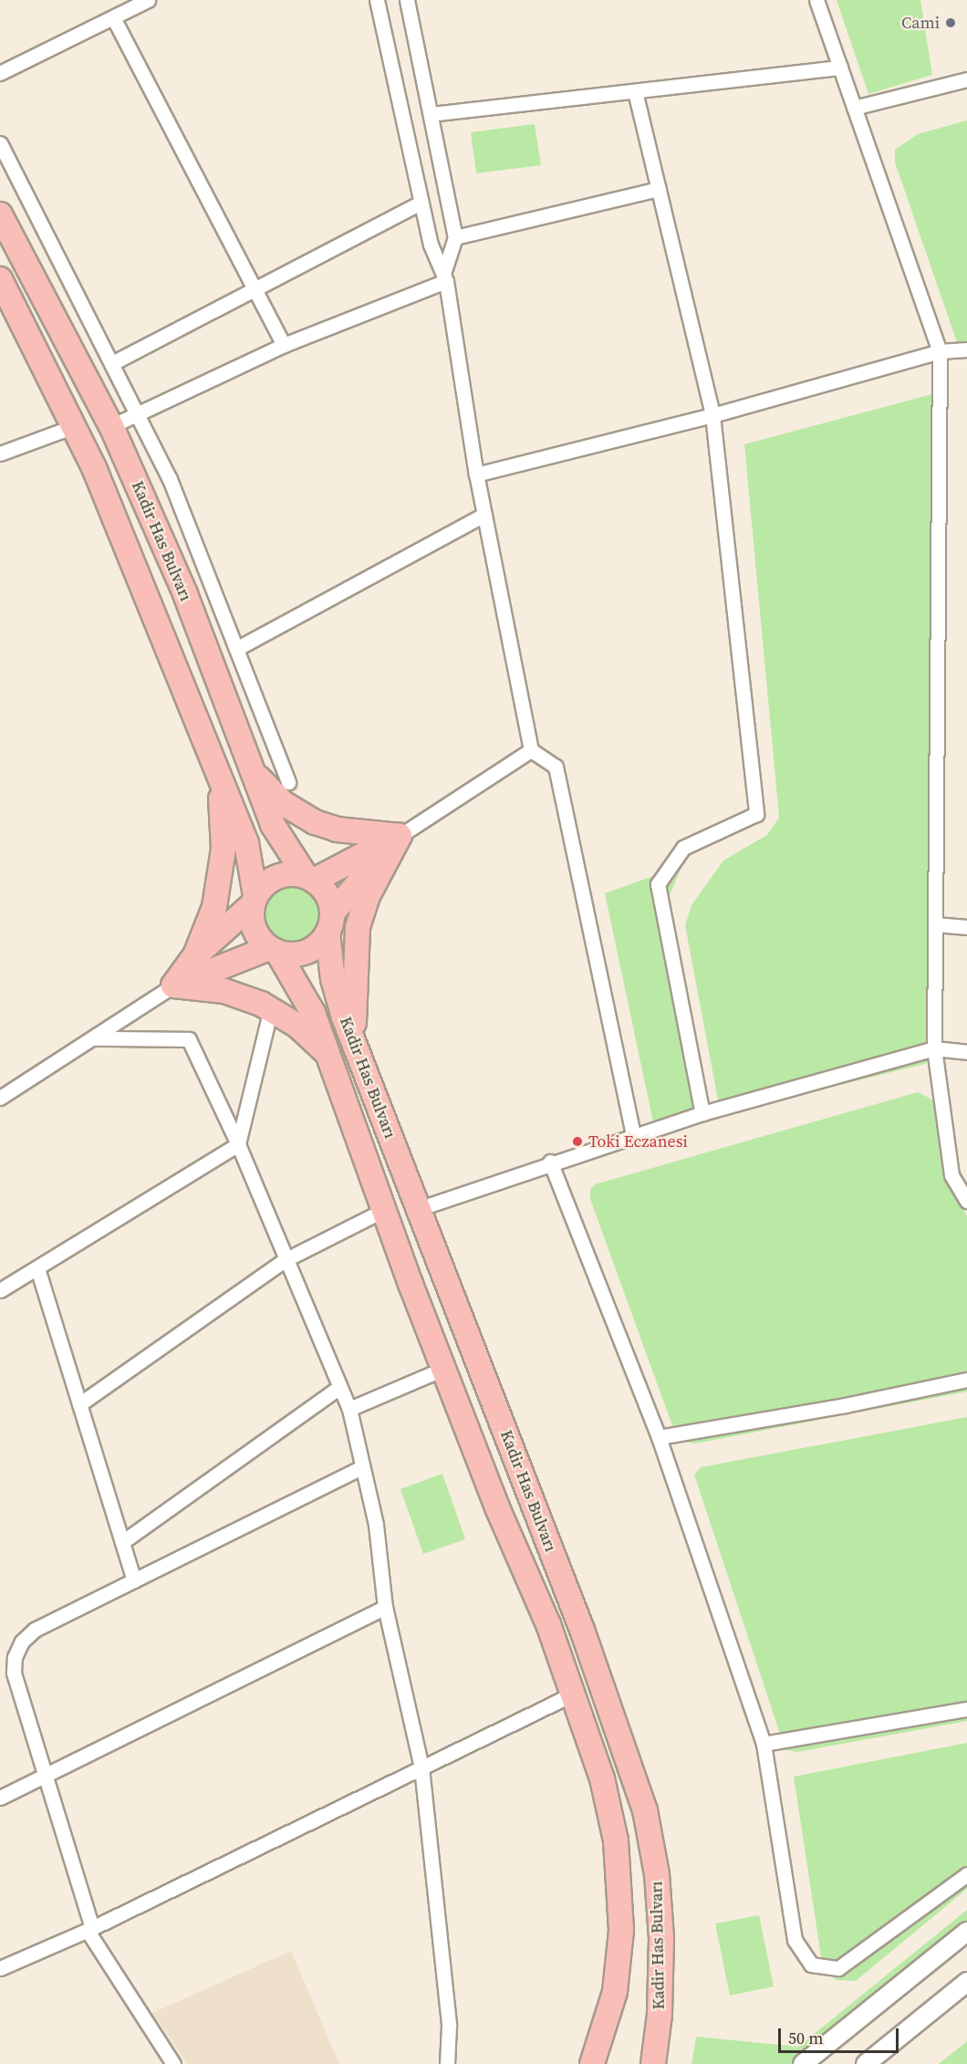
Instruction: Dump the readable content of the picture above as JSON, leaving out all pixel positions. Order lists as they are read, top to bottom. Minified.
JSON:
{"streets":{"highway":["Kadir Has Bulvarı"]},"places":["Cami","Toki Eczanesi"],"scale_bar":"50 m"}
